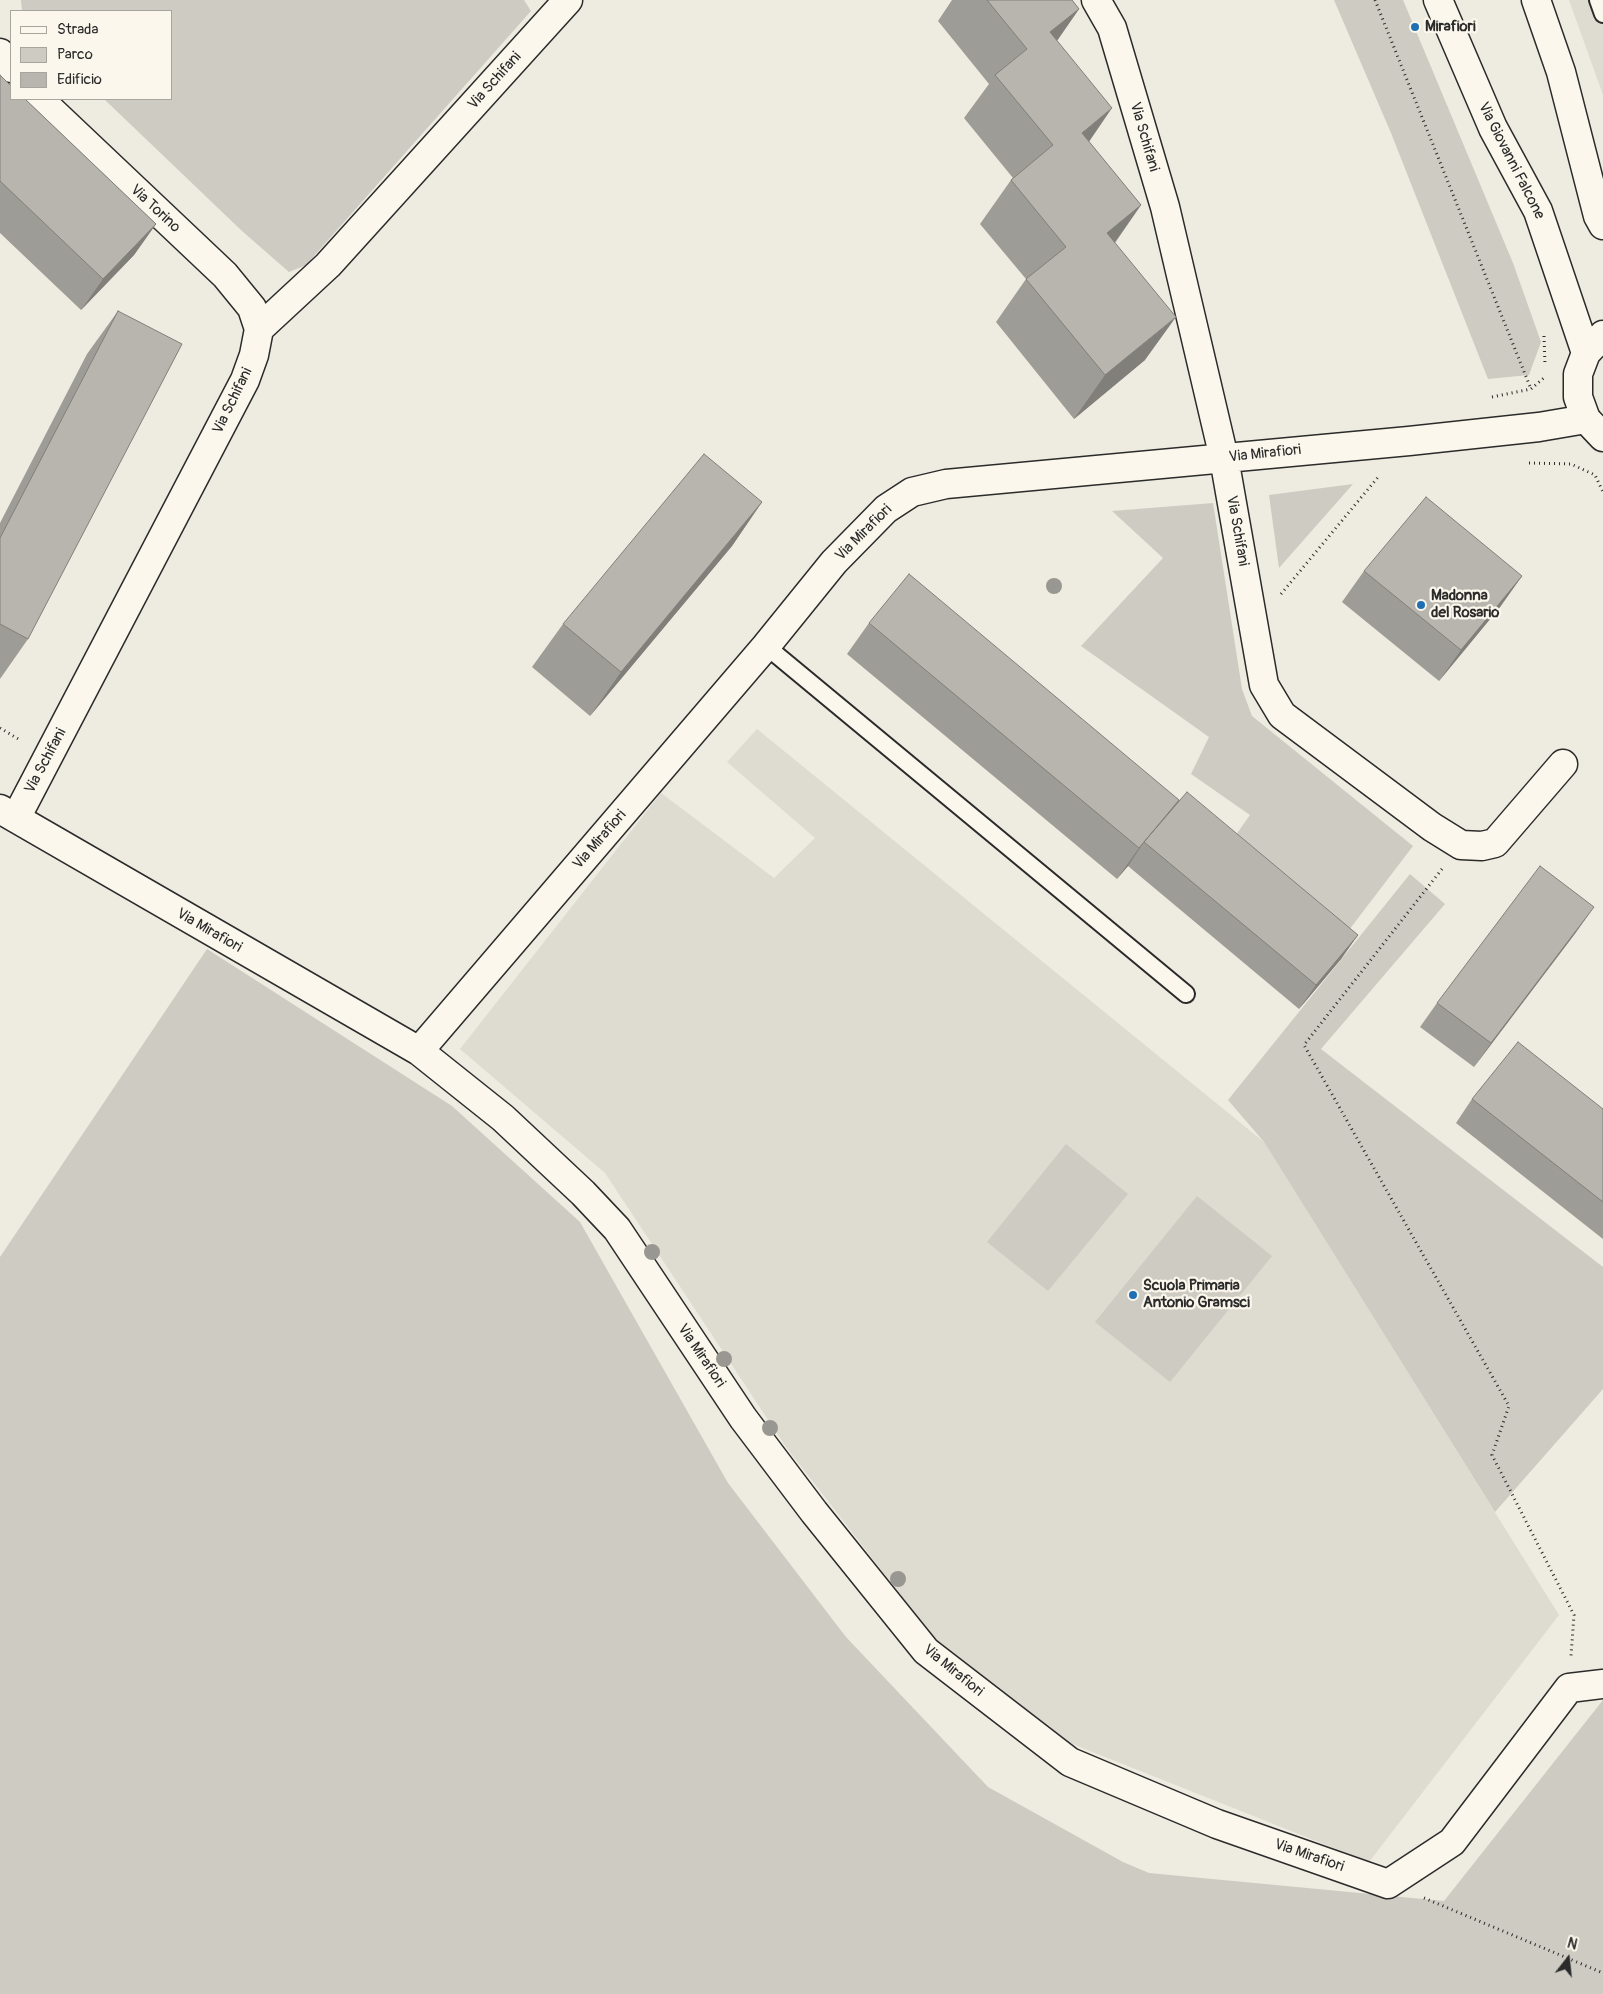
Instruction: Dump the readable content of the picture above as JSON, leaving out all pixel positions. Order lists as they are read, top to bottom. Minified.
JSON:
{"streets":{"street":["Via Schifani","Via Giovanni Falcone","Via Torino","Via Mirafiori"]},"crossings":[["Via Schifani","Via Torino"],["Via Schifani","Via Mirafiori"],["Via Giovanni Falcone","Via Mirafiori"]],"places":["Mirafiori","Madonna del Rosario","Scuola Primaria Antonio Gramsci"],"legend":["Strada","Parco","Edificio"],"north":"top"}
